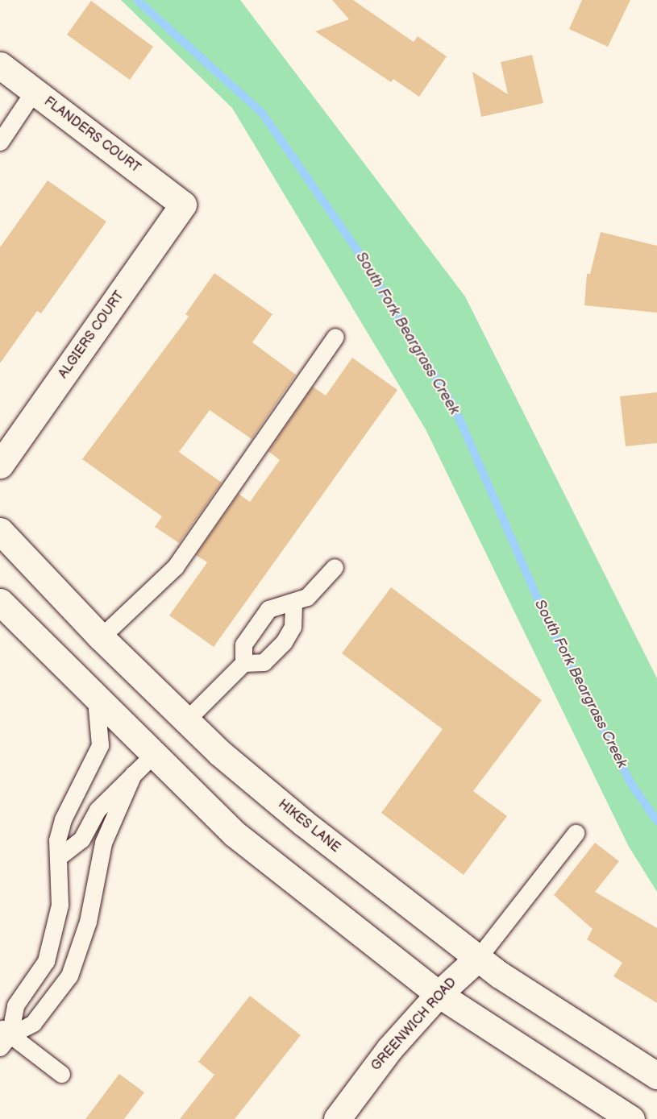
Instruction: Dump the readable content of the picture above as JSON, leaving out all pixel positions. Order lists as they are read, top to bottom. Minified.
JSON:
{"streets":{"main road":["FLANDERS COURT","ALGIERS COURT","HIKES LANE","GREENWICH ROAD"]},"crossings":[["FLANDERS COURT","ALGIERS COURT"],["HIKES LANE","GREENWICH ROAD"]],"water":["South Fork Beargrass Creek"]}
